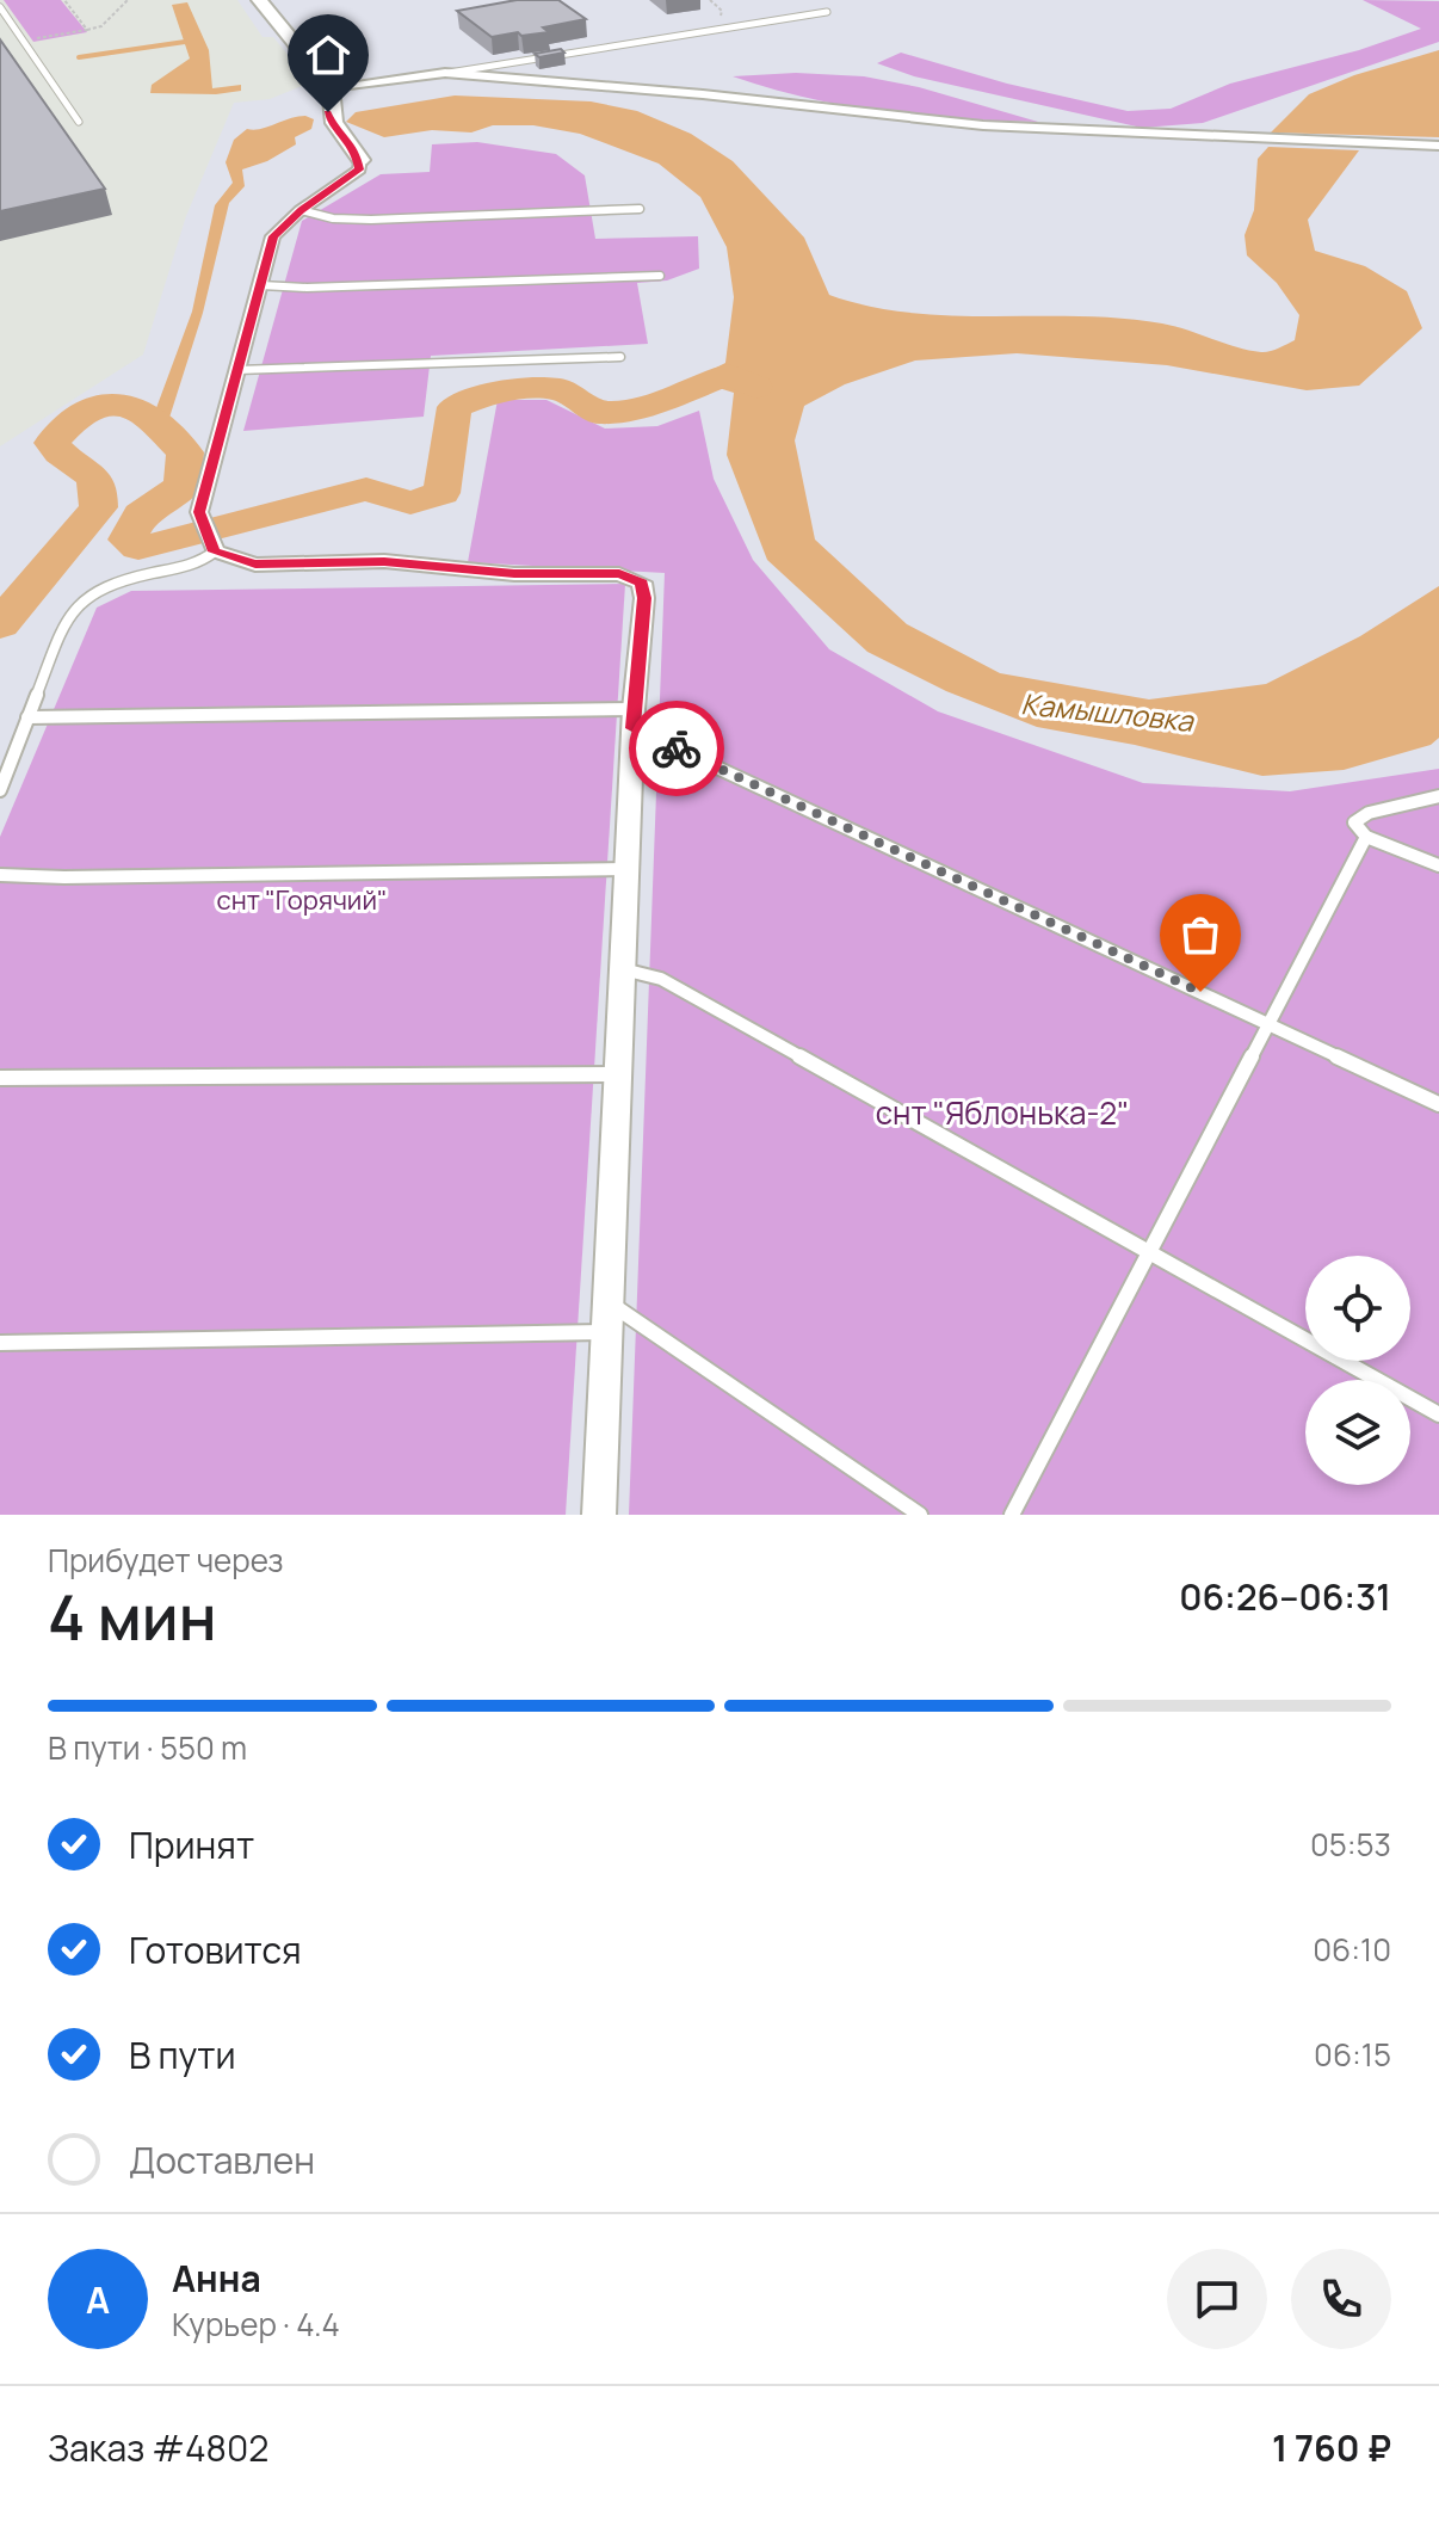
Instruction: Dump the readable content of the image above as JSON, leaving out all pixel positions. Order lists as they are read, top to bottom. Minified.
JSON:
{"water":["Камышловка"],"parks":["снт \"Горячий\"","снт \"Яблонька-2\""],"page":{"heading":["4 мин","Прибудет через","06:26–06:31"],"panel":["Анна","Курьер · 4.4","Заказ #4802","1 760 ₽"],"bar":"В пути · 550 m","list":[["Принят","05:53"],["Готовится","06:10"],["В пути","06:15"],"Доставлен"],"round":"А"}}
